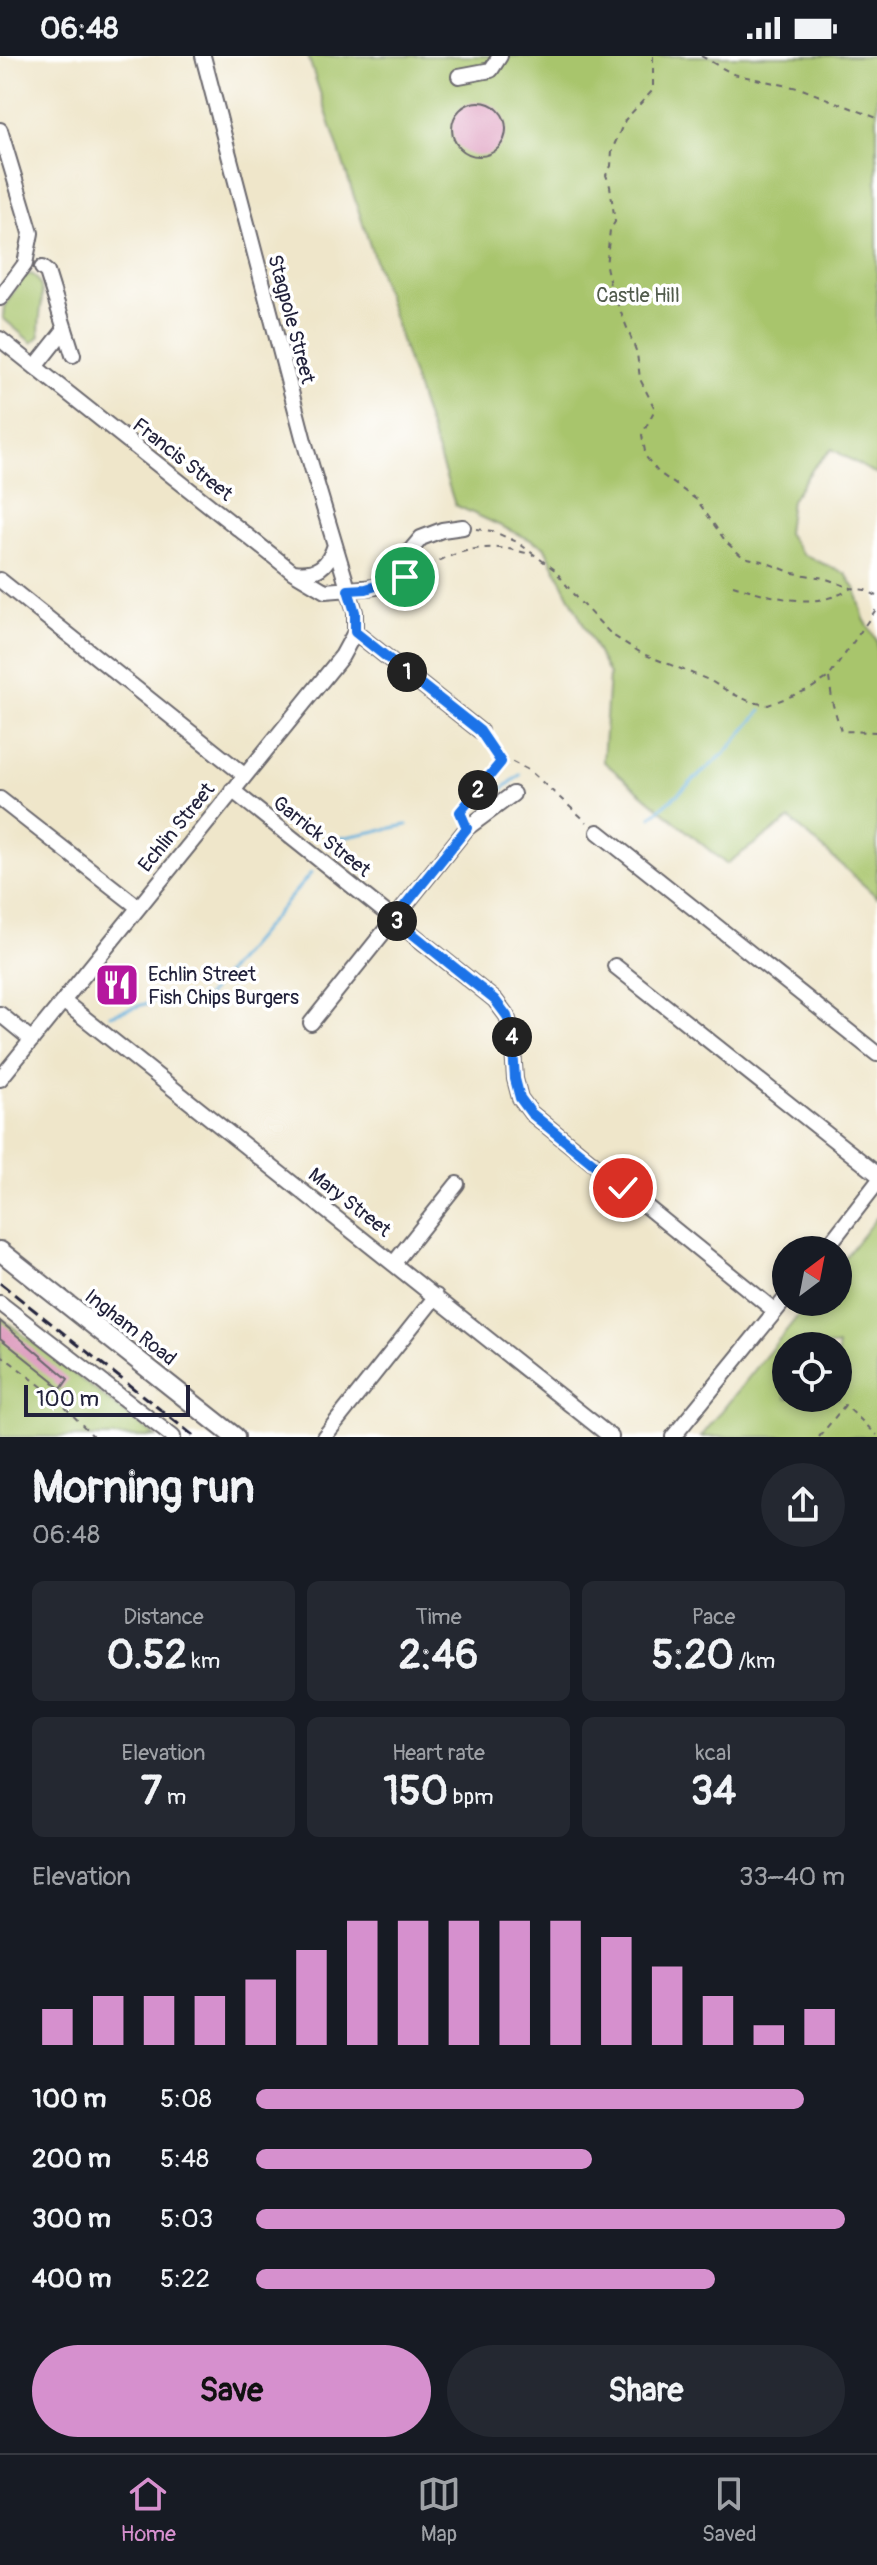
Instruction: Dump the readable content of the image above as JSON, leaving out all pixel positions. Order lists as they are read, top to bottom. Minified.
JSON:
{"streets":{"main road":["Ingham Road"],"street":["Stagpole Street","Francis Street","Echlin Street","Garrick Street","Mary Street"]},"crossings":[["Stagpole Street","Francis Street"],["Echlin Street","Garrick Street"],["Echlin Street","Mary Street"]],"parks":["Castle Hill"],"places":{"restaurant":["Echlin Street Fish Chips Burgers"]},"scale_bar":"100 m","north":"top right","page":{"status":"06:48","pins":["1","2","3","4"],"scale":"100 m","heading":["Morning run","06:48"],"stats":[["Distance","0.52 km"],["Time","2:46"],["Pace","5:20 /km"],["Elevation","7 m"],["Heart rate","150 bpm"],["kcal","34"]],"chart":["Elevation","33–40 m"],"list":[{"name":"100 m","note":"5:08"},{"name":"200 m","note":"5:48"},{"name":"300 m","note":"5:03"},{"name":"400 m","note":"5:22"}],"buttons":["Save","Share"],"tabs":["Home","Map","Saved"]}}
